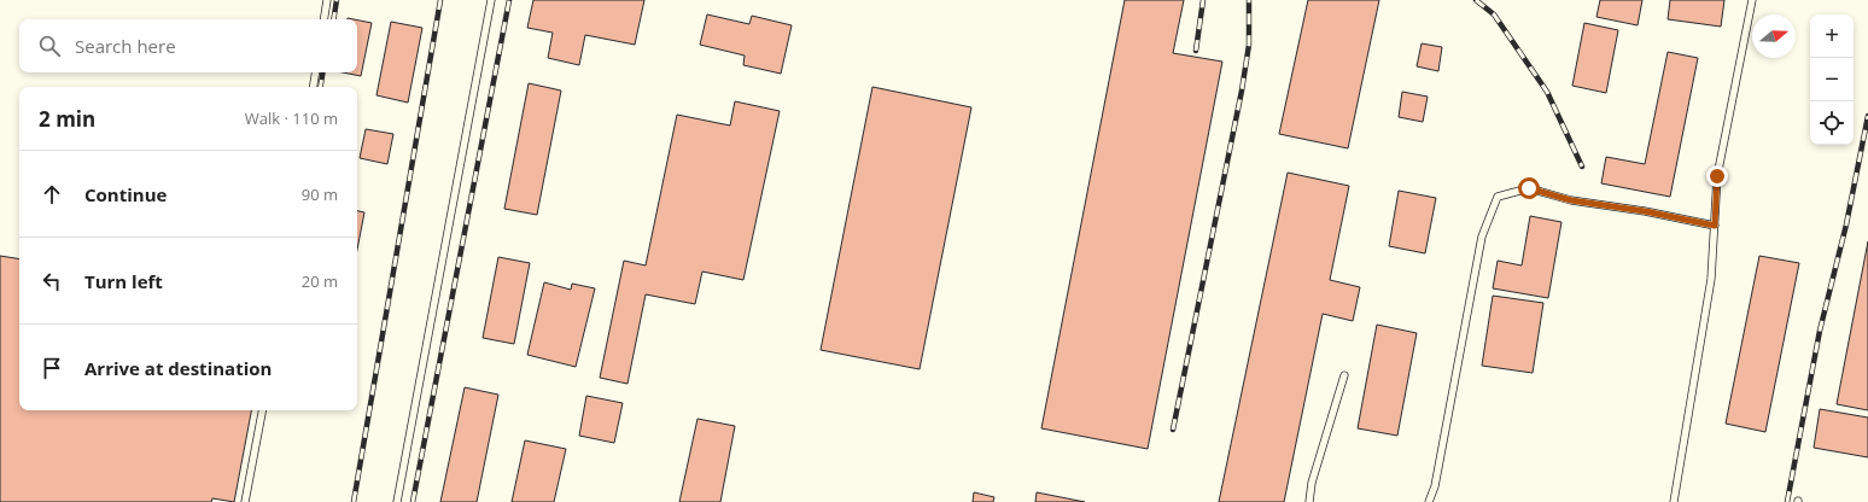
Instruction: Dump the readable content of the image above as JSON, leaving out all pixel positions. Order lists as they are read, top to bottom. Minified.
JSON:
{"north":"right","page":{"map_buttons":["+","−"],"search":"Search here","heading":["2 min","Walk · 110 m"],"list":[["Continue","90 m"],["Turn left","20 m"],"Arrive at destination"]}}
